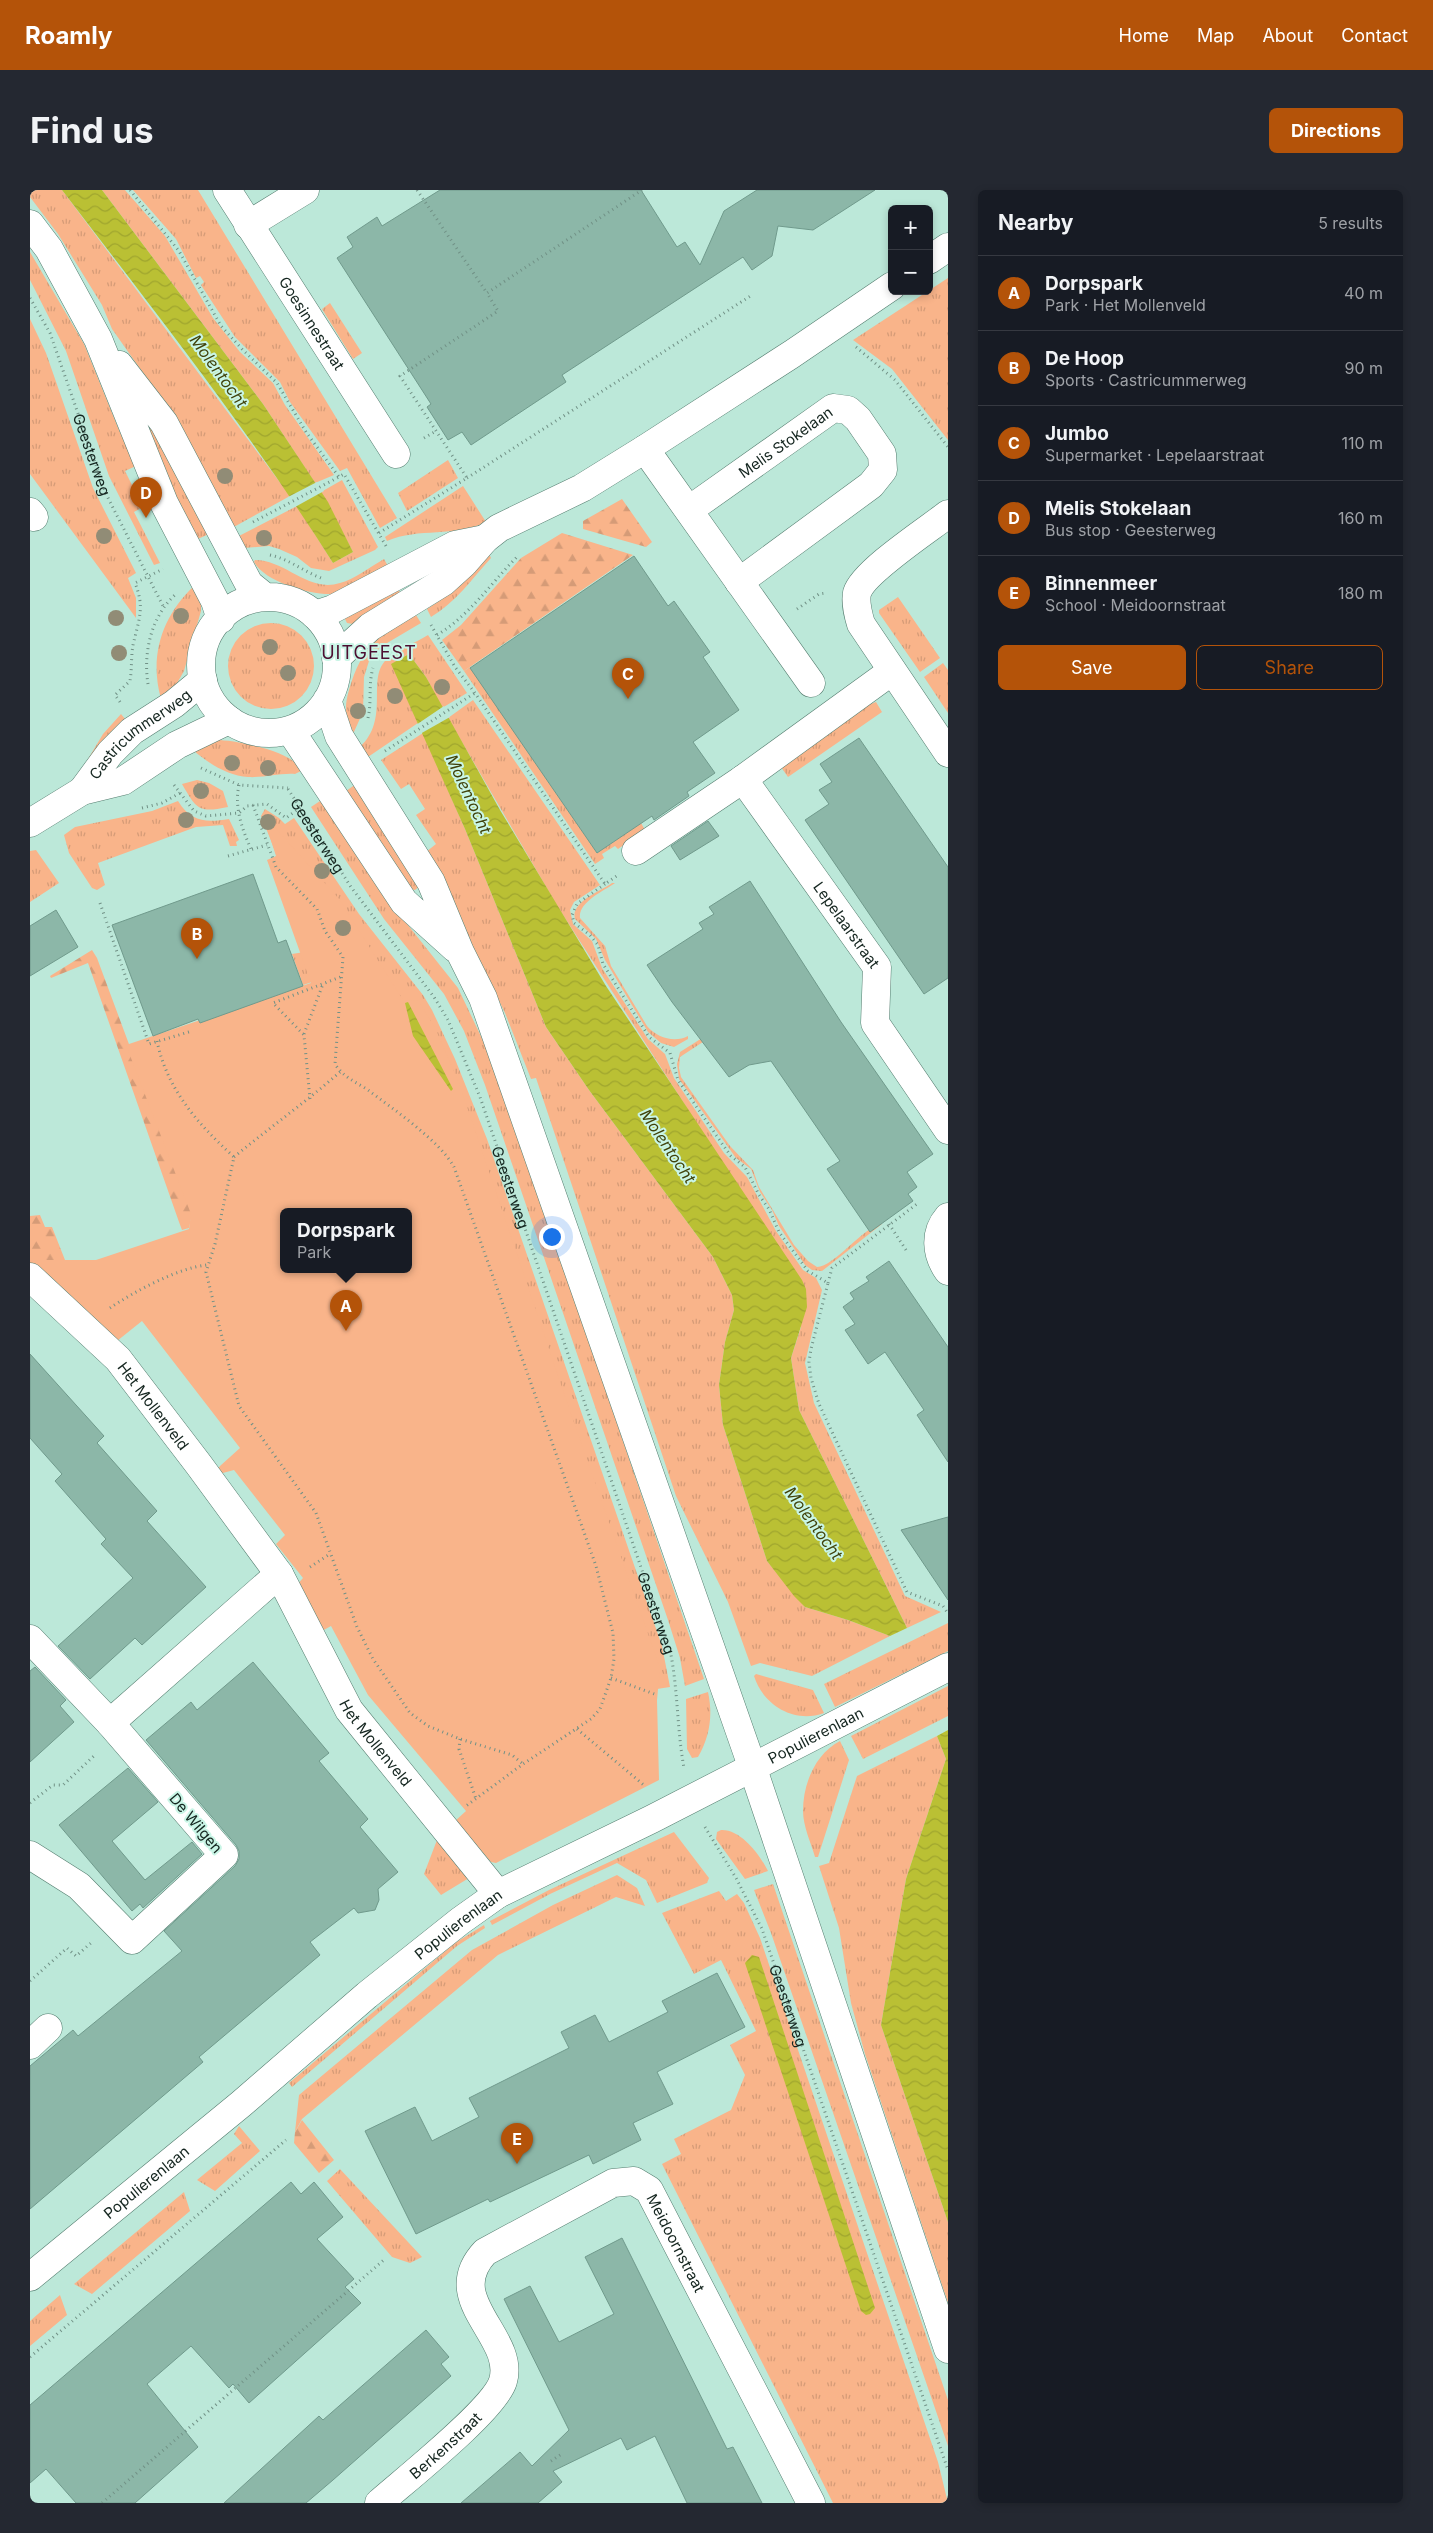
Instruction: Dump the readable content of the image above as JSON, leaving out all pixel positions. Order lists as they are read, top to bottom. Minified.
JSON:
{"streets":{"street":["Goesinnestraat","Melis Stokelaan","Castricummerweg","Lepelaarstraat","Het Mollenveld","Populierenlaan","De Wilgen","Meidoornstraat","Berkenstraat"],"path":["Geesterweg"]},"crossings":[["Geesterweg","Populierenlaan"],["Het Mollenveld","Populierenlaan"],["Meidoornstraat","Berkenstraat"]],"districts":["UITGEEST"],"water":["Molentocht"],"page":{"header":"Roamly","nav":["Home","Map","About","Contact"],"buttons":["Directions",["Save","Share"]],"title":"Find us","heading":["Nearby","5 results"],"map_buttons":["+","−"],"list":[{"mark":"A","name":"Dorpspark","note":"Park · Het Mollenveld","value":"40 m"},{"mark":"B","name":"De Hoop","note":"Sports · Castricummerweg","value":"90 m"},{"mark":"C","name":"Jumbo","note":"Supermarket · Lepelaarstraat","value":"110 m"},{"mark":"D","name":"Melis Stokelaan","note":"Bus stop · Geesterweg","value":"160 m"},{"mark":"E","name":"Binnenmeer","note":"School · Meidoornstraat","value":"180 m"}],"pins":["D","C","B","A","E"],"popup":["Dorpspark","Park"]}}
